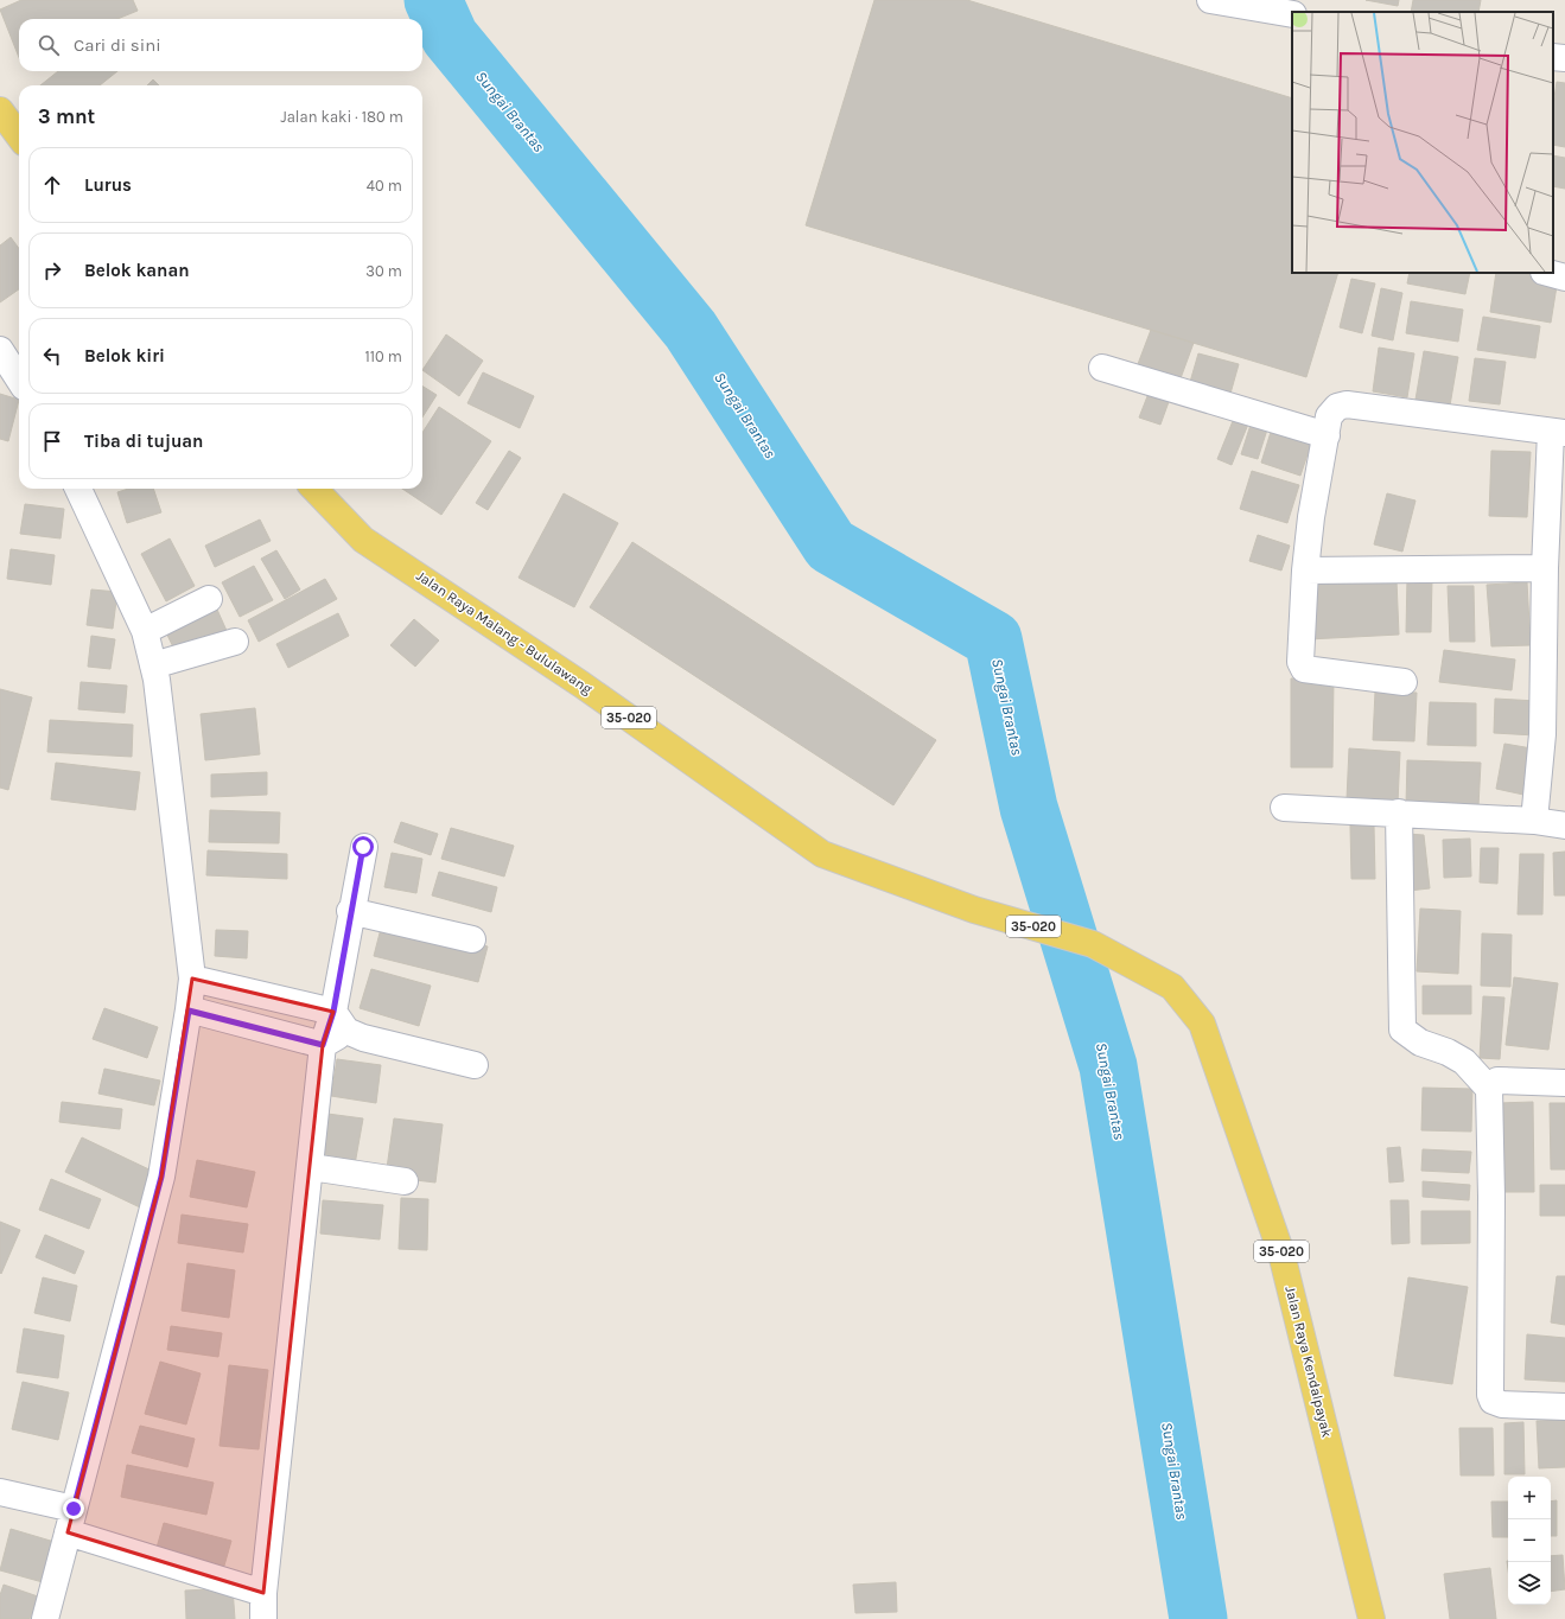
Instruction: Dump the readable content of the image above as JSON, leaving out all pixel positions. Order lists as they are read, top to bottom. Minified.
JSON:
{"streets":{"main road":["Jalan Raya Malang - Bululawang","35-020","Jalan Raya Kendalpayak"]},"crossings":[["Jalan Raya Malang - Bululawang","Jalan Raya Kendalpayak"]],"water":["Sungai Brantas"],"page":{"search":"Cari di sini","heading":["3 mnt","Jalan kaki · 180 m"],"list":[["Lurus","40 m"],["Belok kanan","30 m"],["Belok kiri","110 m"],"Tiba di tujuan"],"map_buttons":["+","−"]}}
